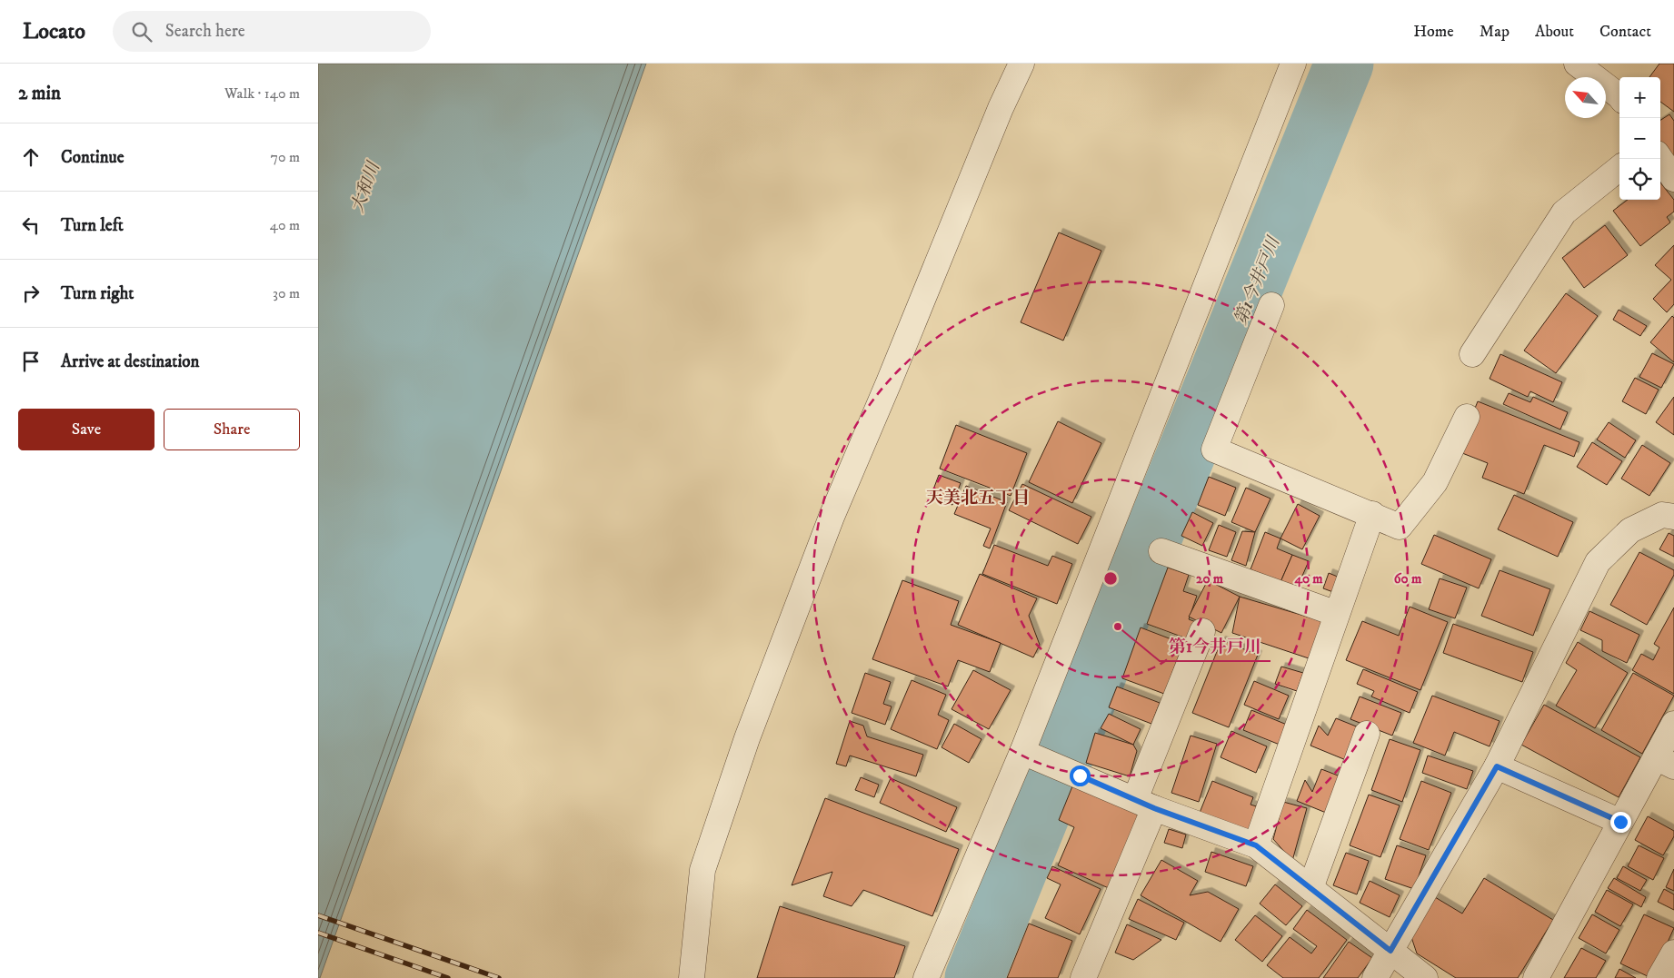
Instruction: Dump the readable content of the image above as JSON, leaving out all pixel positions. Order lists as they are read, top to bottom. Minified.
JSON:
{"districts":["天美北五丁目"],"water":["大和川","第1今井戸川"],"places":["第1今井戸川"],"north":"top left","page":{"header":"Locato","search":"Search here","nav":["Home","Map","About","Contact"],"heading":["2 min","Walk · 140 m"],"map_buttons":["+","−"],"list":[["Continue","70 m"],["Turn left","40 m"],["Turn right","30 m"],"Arrive at destination"],"buttons":["Save","Share"]},"rings":["20 m","40 m","60 m"]}
